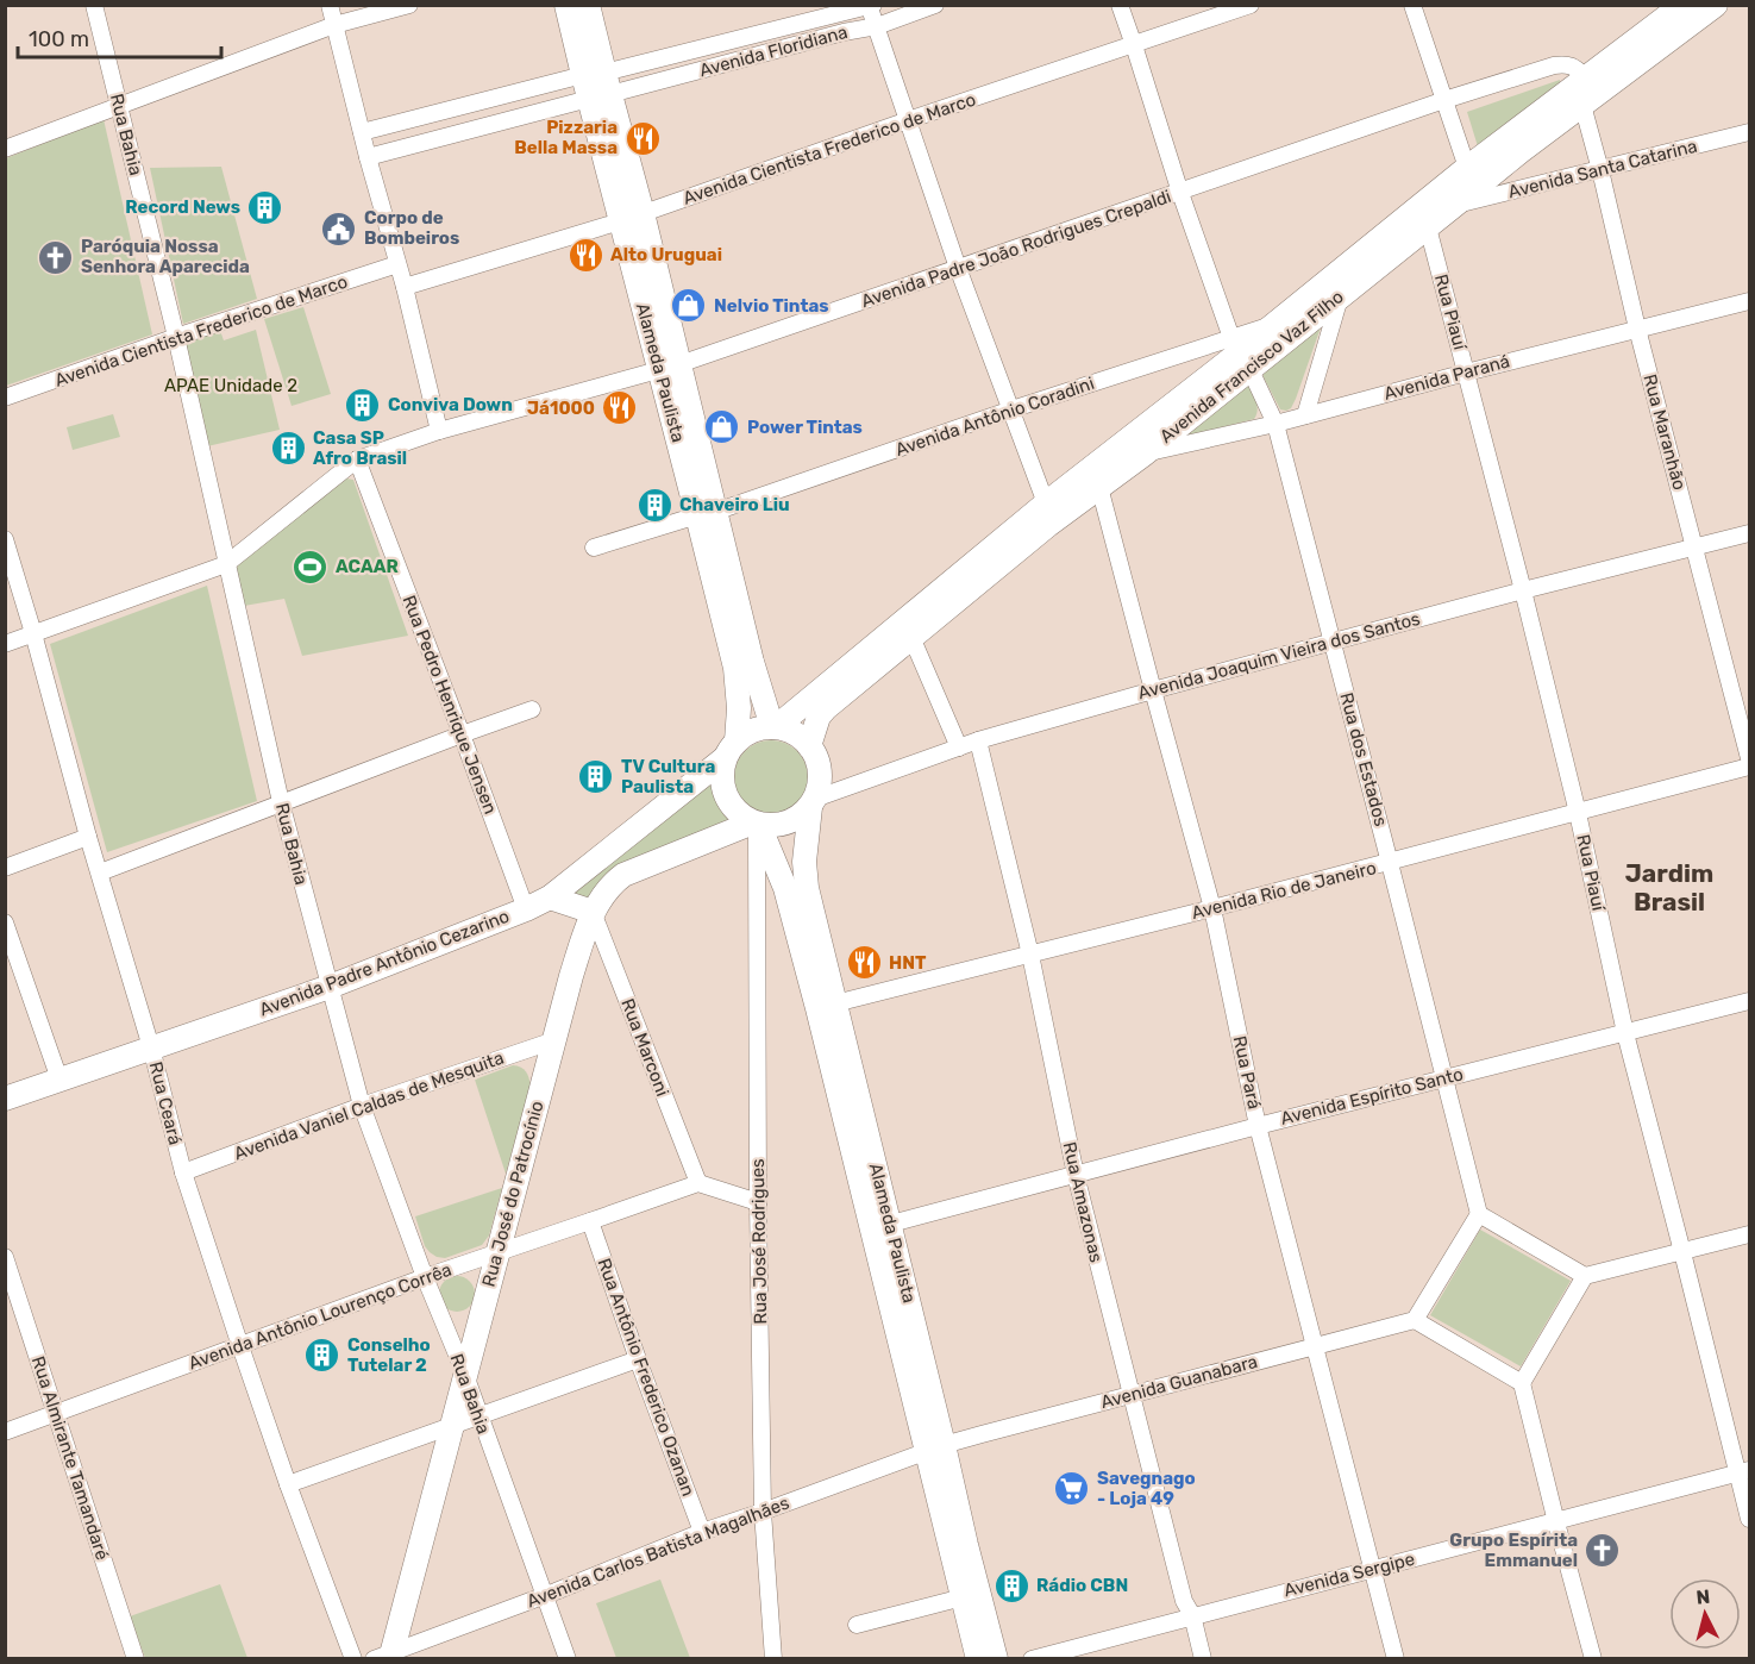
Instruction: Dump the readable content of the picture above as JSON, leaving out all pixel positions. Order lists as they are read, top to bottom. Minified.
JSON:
{"streets":{"main road":["Avenida Francisco Vaz Filho","Alameda Paulista","Avenida Padre Antônio Cezarino","Rua José do Patrocínio"],"street":["Avenida Floridiana","Rua Bahia","Avenida Cientista Frederico de Marco","Avenida Santa Catarina","Avenida Padre João Rodrigues Crepaldi","Rua Piauí","Avenida Paraná","Avenida Antônio Coradini","Rua Maranhão","Avenida Joaquim Vieira dos Santos","Rua Pedro Henrique Jensen","Rua dos Estados","Avenida Rio de Janeiro","Rua Marconi","Rua Pará","Avenida Espírito Santo","Rua Ceará","Avenida Vaniel Caldas de Mesquita","Rua Amazonas","Rua José Rodrigues","Avenida Antônio Lourenço Corrêa","Rua Antônio Frederico Ozanan","Avenida Guanabara","Rua Almirante Tamandaré","Avenida Carlos Batista Magalhães","Avenida Sergipe"]},"crossings":[["Avenida Floridiana","Alameda Paulista"],["Rua Bahia","Avenida Cientista Frederico de Marco"],["Rua Bahia","Avenida Padre João Rodrigues Crepaldi"],["Rua Bahia","Avenida Padre Antônio Cezarino"],["Rua Bahia","Avenida Vaniel Caldas de Mesquita"],["Rua Bahia","Rua José do Patrocínio"],["Rua Bahia","Avenida Antônio Lourenço Corrêa"],["Rua Bahia","Avenida Carlos Batista Magalhães"],["Avenida Cientista Frederico de Marco","Alameda Paulista"],["Avenida Cientista Frederico de Marco","Rua dos Estados"],["Avenida Santa Catarina","Avenida Francisco Vaz Filho"],["Avenida Santa Catarina","Rua Maranhão"],["Avenida Padre João Rodrigues Crepaldi","Avenida Francisco Vaz Filho"],["Avenida Padre João Rodrigues Crepaldi","Alameda Paulista"],["Avenida Padre João Rodrigues Crepaldi","Rua Pedro Henrique Jensen"],["Avenida Padre João Rodrigues Crepaldi","Rua dos Estados"],["Avenida Padre João Rodrigues Crepaldi","Rua Ceará"],["Rua Piauí","Avenida Francisco Vaz Filho"],["Rua Piauí","Avenida Paraná"],["Rua Piauí","Avenida Joaquim Vieira dos Santos"],["Rua Piauí","Avenida Rio de Janeiro"],["Rua Piauí","Avenida Espírito Santo"],["Rua Piauí","Avenida Sergipe"],["Avenida Francisco Vaz Filho","Alameda Paulista"],["Avenida Francisco Vaz Filho","Avenida Paraná"],["Avenida Francisco Vaz Filho","Avenida Antônio Coradini"],["Avenida Francisco Vaz Filho","Rua Maranhão"],["Avenida Francisco Vaz Filho","Avenida Joaquim Vieira dos Santos"],["Avenida Francisco Vaz Filho","Rua dos Estados"],["Avenida Francisco Vaz Filho","Avenida Padre Antônio Cezarino"],["Avenida Francisco Vaz Filho","Rua Pará"],["Avenida Francisco Vaz Filho","Rua José do Patrocínio"],["Avenida Francisco Vaz Filho","Rua José Rodrigues"],["Alameda Paulista","Avenida Antônio Coradini"],["Alameda Paulista","Avenida Joaquim Vieira dos Santos"],["Alameda Paulista","Avenida Rio de Janeiro"],["Alameda Paulista","Avenida Padre Antônio Cezarino"],["Alameda Paulista","Avenida Espírito Santo"],["Alameda Paulista","Rua José do Patrocínio"],["Alameda Paulista","Rua José Rodrigues"],["Alameda Paulista","Avenida Guanabara"],["Alameda Paulista","Avenida Carlos Batista Magalhães"],["Avenida Paraná","Rua Maranhão"],["Avenida Paraná","Rua dos Estados"],["Avenida Antônio Coradini","Rua dos Estados"],["Rua Maranhão","Avenida Joaquim Vieira dos Santos"],["Avenida Joaquim Vieira dos Santos","Rua dos Estados"],["Avenida Joaquim Vieira dos Santos","Avenida Padre Antônio Cezarino"],["Avenida Joaquim Vieira dos Santos","Rua Pará"],["Avenida Joaquim Vieira dos Santos","Rua José do Patrocínio"],["Avenida Joaquim Vieira dos Santos","Rua Amazonas"],["Avenida Joaquim Vieira dos Santos","Rua José Rodrigues"],["Rua Pedro Henrique Jensen","Avenida Padre Antônio Cezarino"],["Rua dos Estados","Avenida Rio de Janeiro"],["Rua dos Estados","Avenida Espírito Santo"],["Avenida Rio de Janeiro","Rua Pará"],["Avenida Rio de Janeiro","Rua Amazonas"],["Avenida Padre Antônio Cezarino","Rua Ceará"],["Avenida Padre Antônio Cezarino","Rua José do Patrocínio"],["Avenida Padre Antônio Cezarino","Rua José Rodrigues"],["Rua Marconi","Rua José do Patrocínio"],["Rua Marconi","Avenida Antônio Lourenço Corrêa"],["Rua Pará","Avenida Espírito Santo"],["Rua Pará","Avenida Guanabara"],["Rua Pará","Avenida Sergipe"],["Avenida Espírito Santo","Rua Amazonas"],["Rua Ceará","Avenida Vaniel Caldas de Mesquita"],["Rua Ceará","Avenida Antônio Lourenço Corrêa"],["Avenida Vaniel Caldas de Mesquita","Rua José do Patrocínio"],["Rua José do Patrocínio","Rua José Rodrigues"],["Rua José do Patrocínio","Avenida Antônio Lourenço Corrêa"],["Rua José do Patrocínio","Avenida Carlos Batista Magalhães"],["Rua Amazonas","Avenida Guanabara"],["Rua Amazonas","Avenida Sergipe"],["Rua José Rodrigues","Avenida Carlos Batista Magalhães"],["Avenida Antônio Lourenço Corrêa","Rua Antônio Frederico Ozanan"],["Avenida Antônio Lourenço Corrêa","Rua Almirante Tamandaré"],["Rua Antônio Frederico Ozanan","Avenida Carlos Batista Magalhães"],["Avenida Guanabara","Avenida Carlos Batista Magalhães"]],"districts":["Jardim Brasil"],"parks":["APAE Unidade 2"],"places":{"restaurant":["Pizzaria Bella Massa","Alto Uruguai","Já1000","HNT"],"building":["Record News","Conviva Down","Casa SP Afro Brasil","Chaveiro Liu","TV Cultura Paulista","Conselho Tutelar 2","Rádio CBN"],"public building":["Corpo de Bombeiros"],"church":["Paróquia Nossa Senhora Aparecida","Grupo Espírita Emmanuel"],"shop":["Nelvio Tintas","Power Tintas"],"sports":["ACAAR"],"supermarket":["Savegnago - Loja 49"]},"scale_bar":"100 m","north":"top"}
